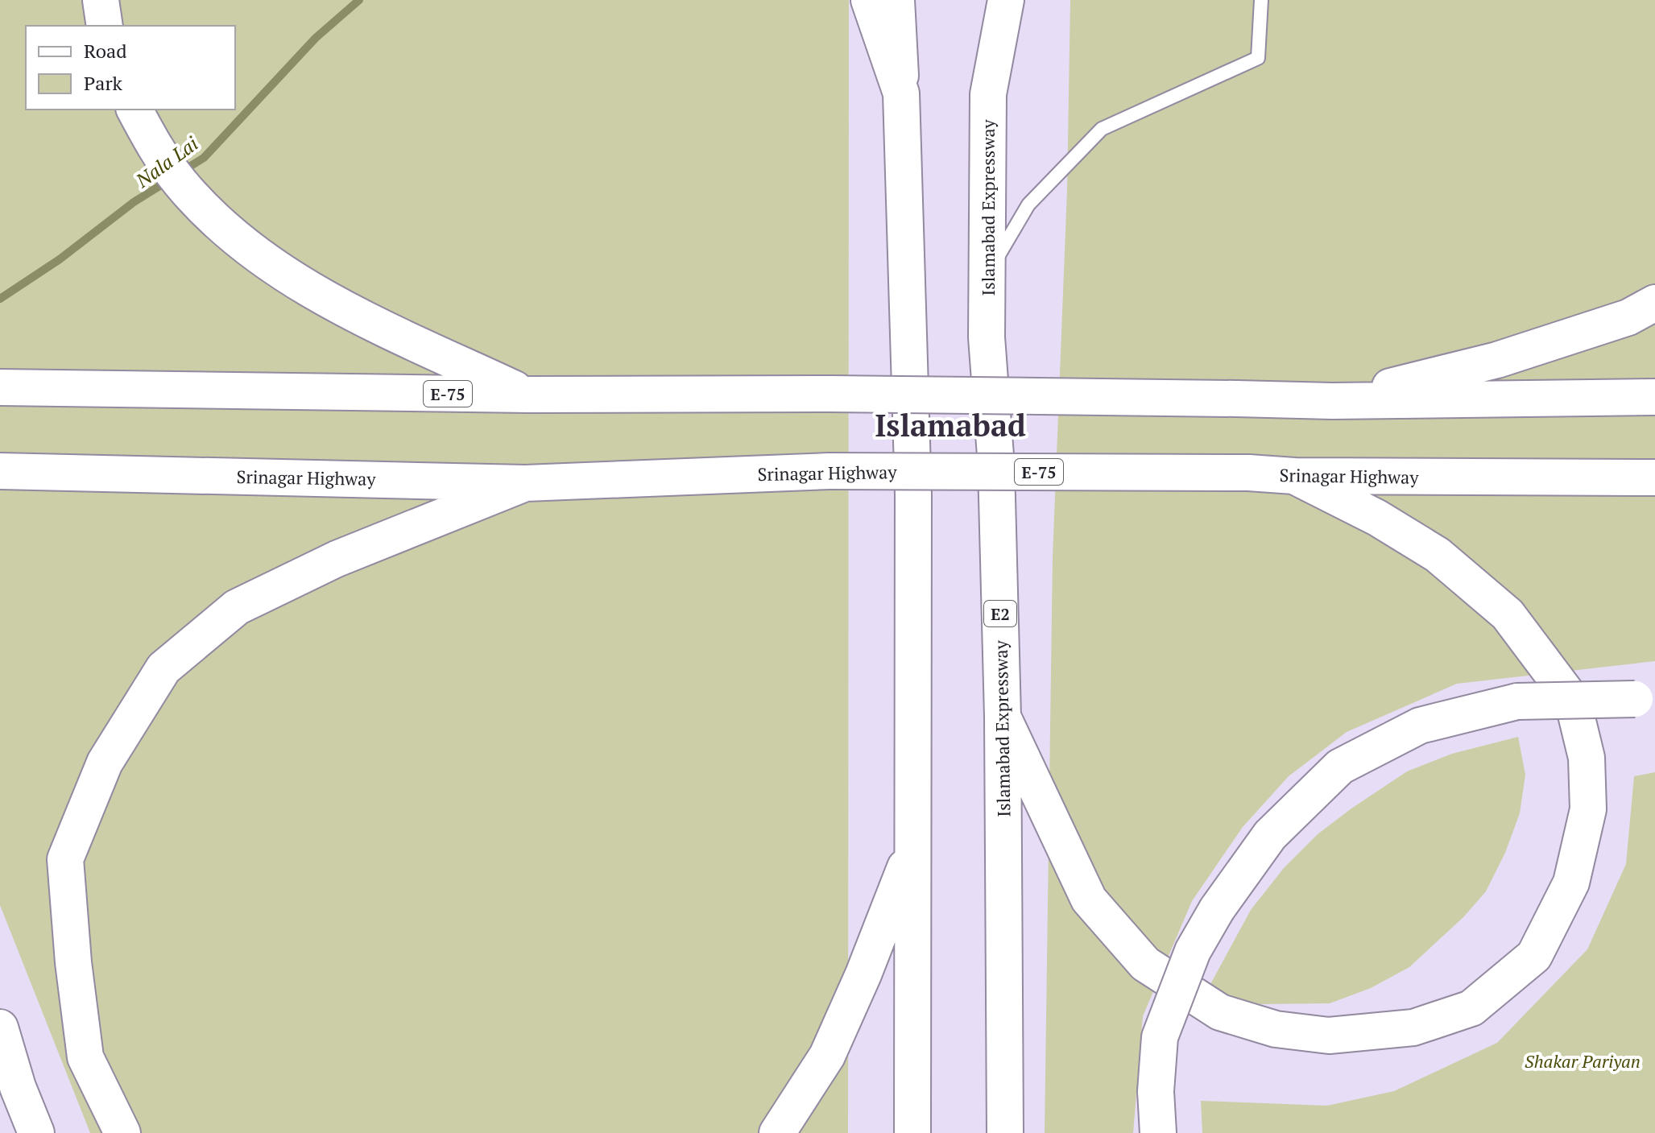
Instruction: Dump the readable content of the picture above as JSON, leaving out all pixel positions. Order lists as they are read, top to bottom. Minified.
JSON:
{"streets":{"main road":["Islamabad Expressway","E-75","Srinagar Highway","E2"]},"districts":["Islamabad"],"water":["Nala Lai"],"parks":["Shakar Pariyan"],"legend":["Road","Park"]}
